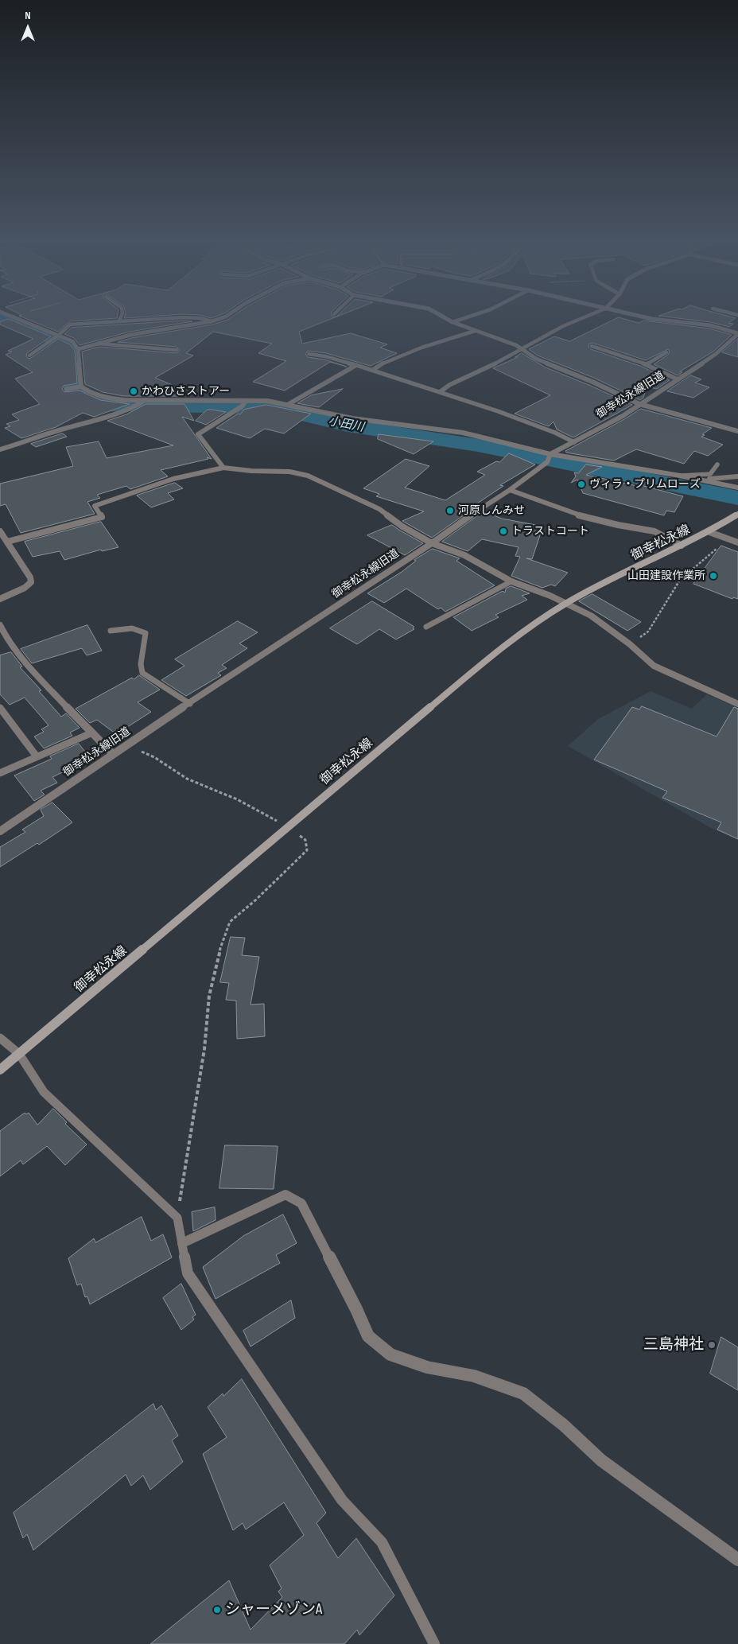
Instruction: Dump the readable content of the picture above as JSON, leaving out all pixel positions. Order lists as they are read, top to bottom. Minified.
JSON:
{"streets":{"main road":["御幸松永線"],"street":["御幸松永線旧道"]},"water":["小田川"],"places":["かわひさストアー","ヴィラ・プリムローズ","河原しんみせ","トラストコート","山田建設作業所","三島神社","シャーメゾンA"],"north":"top"}
